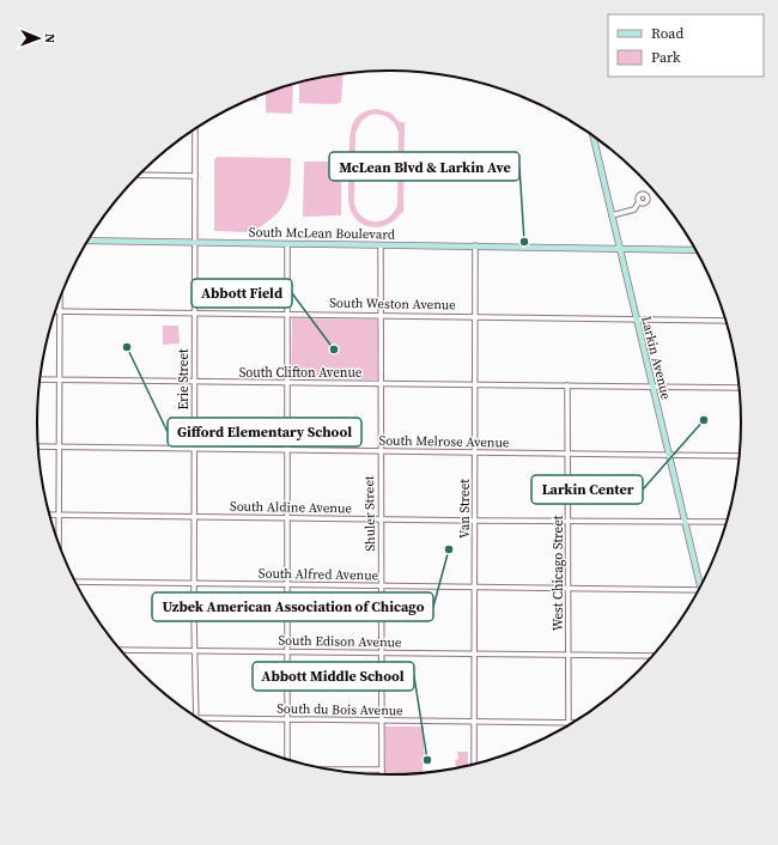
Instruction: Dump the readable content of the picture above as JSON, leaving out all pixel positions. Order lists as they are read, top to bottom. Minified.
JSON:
{"streets":{"main road":["South McLean Boulevard","Larkin Avenue"],"street":["South Weston Avenue","South Clifton Avenue","Erie Street","South Melrose Avenue","South Aldine Avenue","Van Street","Shuler Street","West Chicago Street","South Alfred Avenue","South Edison Avenue","South du Bois Avenue"]},"crossings":[["South McLean Boulevard","Larkin Avenue"],["South McLean Boulevard","Erie Street"],["South McLean Boulevard","Van Street"],["South McLean Boulevard","Shuler Street"],["South Weston Avenue","Larkin Avenue"],["South Weston Avenue","Erie Street"],["South Weston Avenue","Van Street"],["South Weston Avenue","Shuler Street"],["Larkin Avenue","South Clifton Avenue"],["Larkin Avenue","South Melrose Avenue"],["Larkin Avenue","South Aldine Avenue"],["South Clifton Avenue","Erie Street"],["South Clifton Avenue","Van Street"],["South Clifton Avenue","Shuler Street"],["South Clifton Avenue","West Chicago Street"],["Erie Street","South Melrose Avenue"],["Erie Street","South Aldine Avenue"],["Erie Street","South Alfred Avenue"],["Erie Street","South Edison Avenue"],["South Melrose Avenue","Van Street"],["South Melrose Avenue","Shuler Street"],["South Melrose Avenue","West Chicago Street"],["South Aldine Avenue","Van Street"],["South Aldine Avenue","Shuler Street"],["South Aldine Avenue","West Chicago Street"],["Van Street","South Alfred Avenue"],["Van Street","South Edison Avenue"],["Van Street","South du Bois Avenue"],["Shuler Street","South Alfred Avenue"],["Shuler Street","South Edison Avenue"],["Shuler Street","South du Bois Avenue"],["West Chicago Street","South Alfred Avenue"],["West Chicago Street","South Edison Avenue"],["West Chicago Street","South du Bois Avenue"]],"places":["McLean Blvd & Larkin Ave","Gifford Elementary School","Abbott Field","Larkin Center","Uzbek American Association of Chicago","Abbott Middle School"],"legend":["Road","Park"],"north":"right"}
